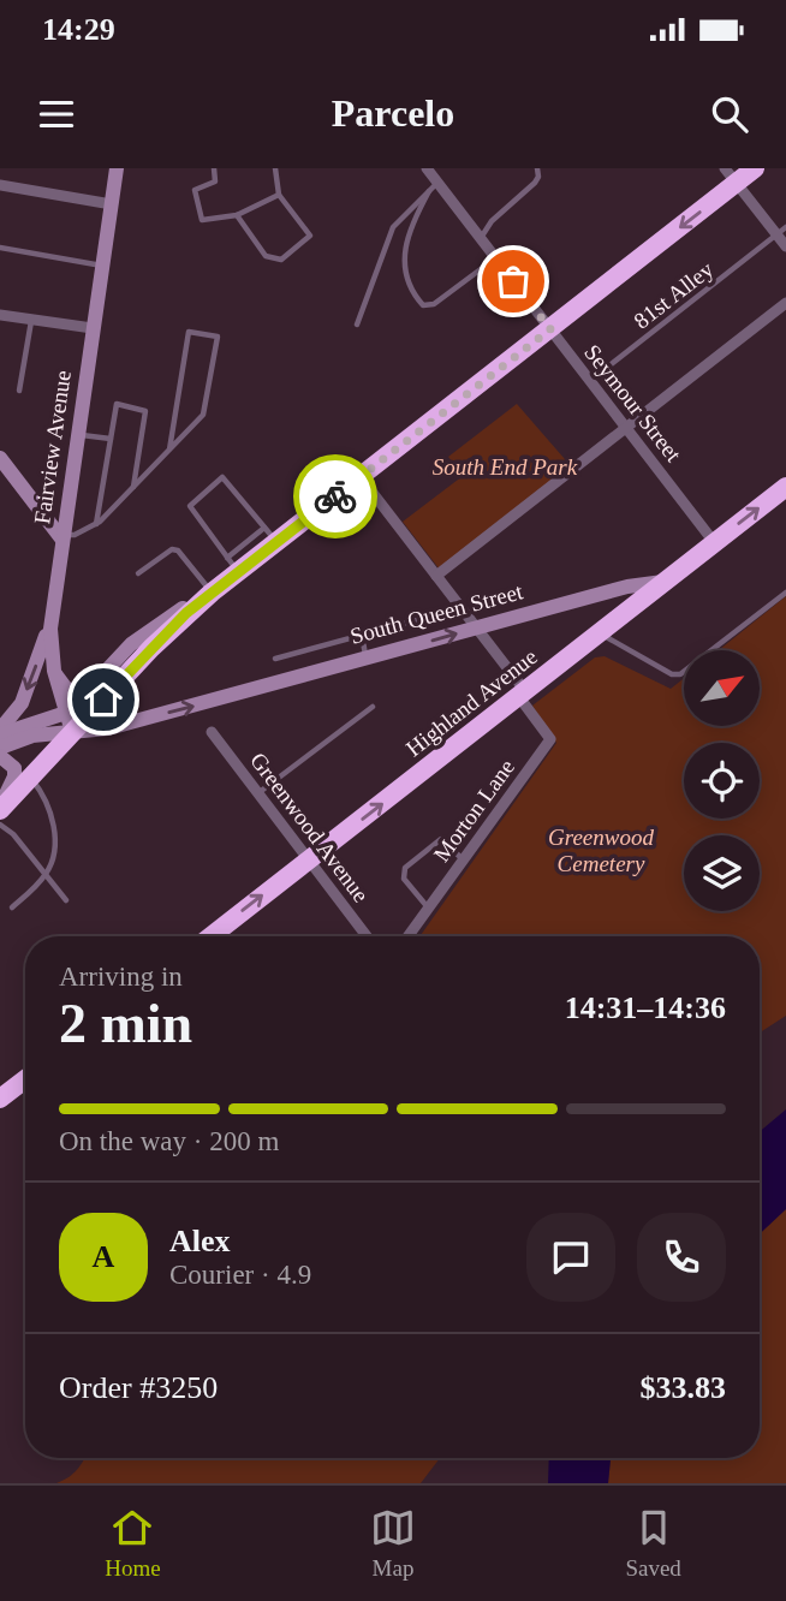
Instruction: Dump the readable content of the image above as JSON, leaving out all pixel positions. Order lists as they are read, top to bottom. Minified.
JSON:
{"streets":{"highway":["South Queen Street","Highland Avenue"],"main road":["Fairview Avenue"],"street":["Seymour Street","Morton Lane","Greenwood Avenue"],"lane":["81st Alley"]},"crossings":[["81st Alley","Seymour Street"],["Seymour Street","South Queen Street"],["Fairview Avenue","South Queen Street"],["South Queen Street","Highland Avenue"],["Highland Avenue","Morton Lane"],["Highland Avenue","Greenwood Avenue"]],"one_way":["Highland Avenue"],"parks":["South End Park","Greenwood Cemetery"],"north":"top right","page":{"status":"14:29","header":"Parcelo","heading":["2 min","Arriving in","14:31–14:36"],"panel":["Alex","Courier · 4.9","Order #3250","$33.83"],"bar":"On the way · 200 m","round":"A","tabs":["Home","Map","Saved"]}}
